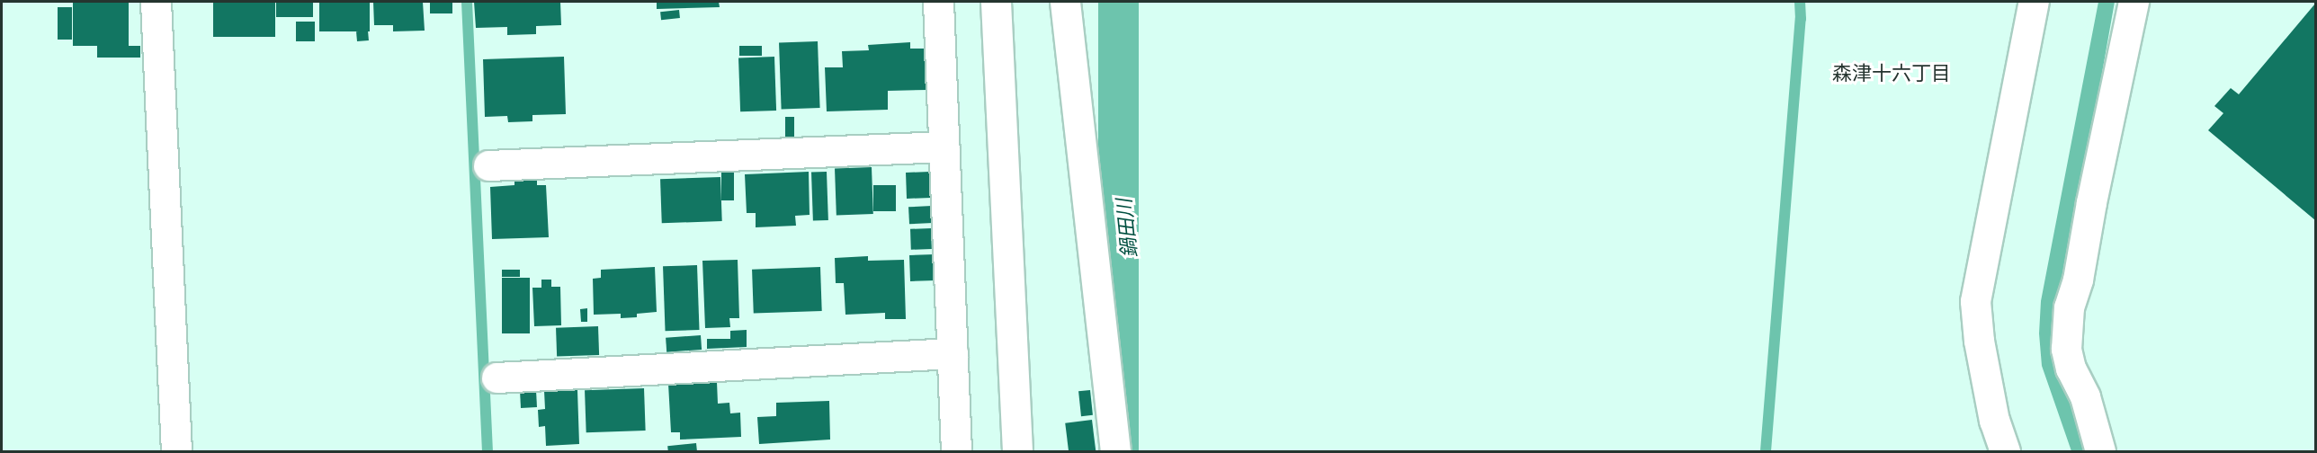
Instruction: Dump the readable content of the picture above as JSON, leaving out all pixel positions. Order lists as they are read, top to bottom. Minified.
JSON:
{"districts":["森津十六丁目"],"water":["鍋田川"]}
